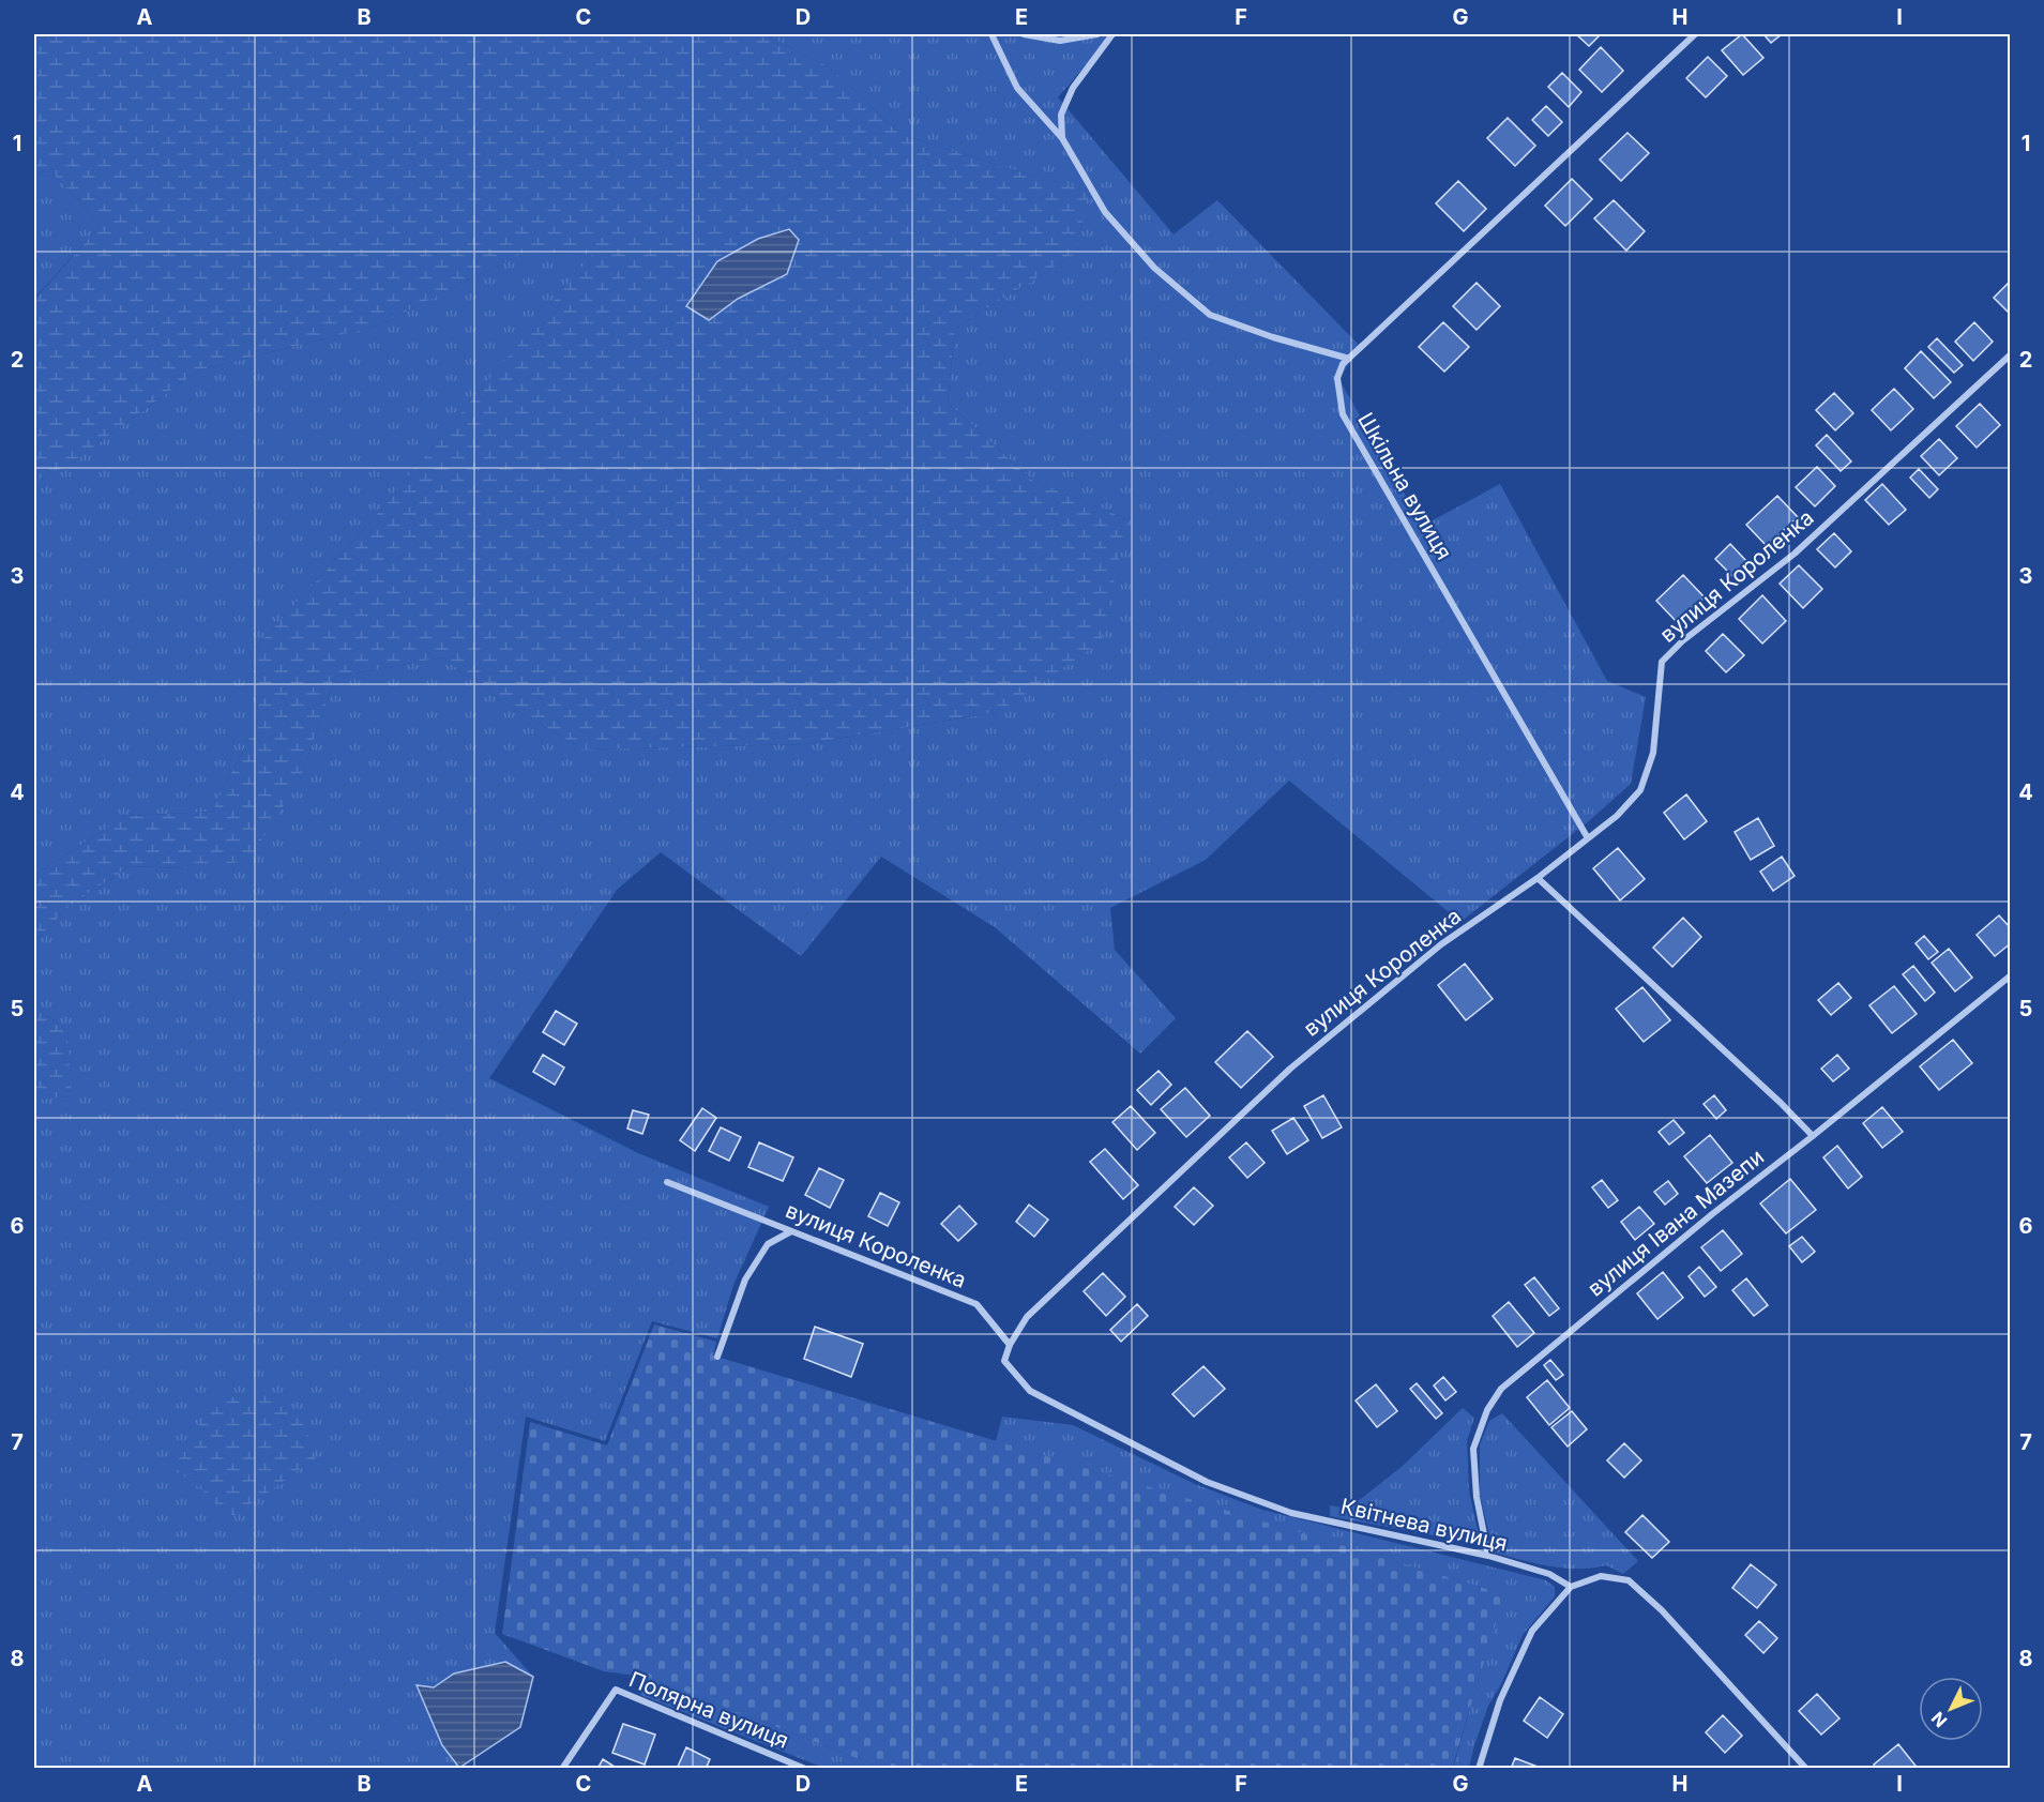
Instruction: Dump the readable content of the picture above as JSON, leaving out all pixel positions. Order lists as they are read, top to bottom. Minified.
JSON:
{"streets":{"street":["Шкільна вулиця","вулиця Короленка","вулиця Івана Мазепи","Квітнева вулиця","Полярна вулиця"]},"crossings":[["Шкільна вулиця","вулиця Короленка"],["вулиця Короленка","Квітнева вулиця"],["вулиця Івана Мазепи","Квітнева вулиця"]],"north":"bottom left","grid":{"columns":["A","B","C","D","E","F","G","H","I"],"rows":["1","2","3","4","5","6","7","8"]}}
